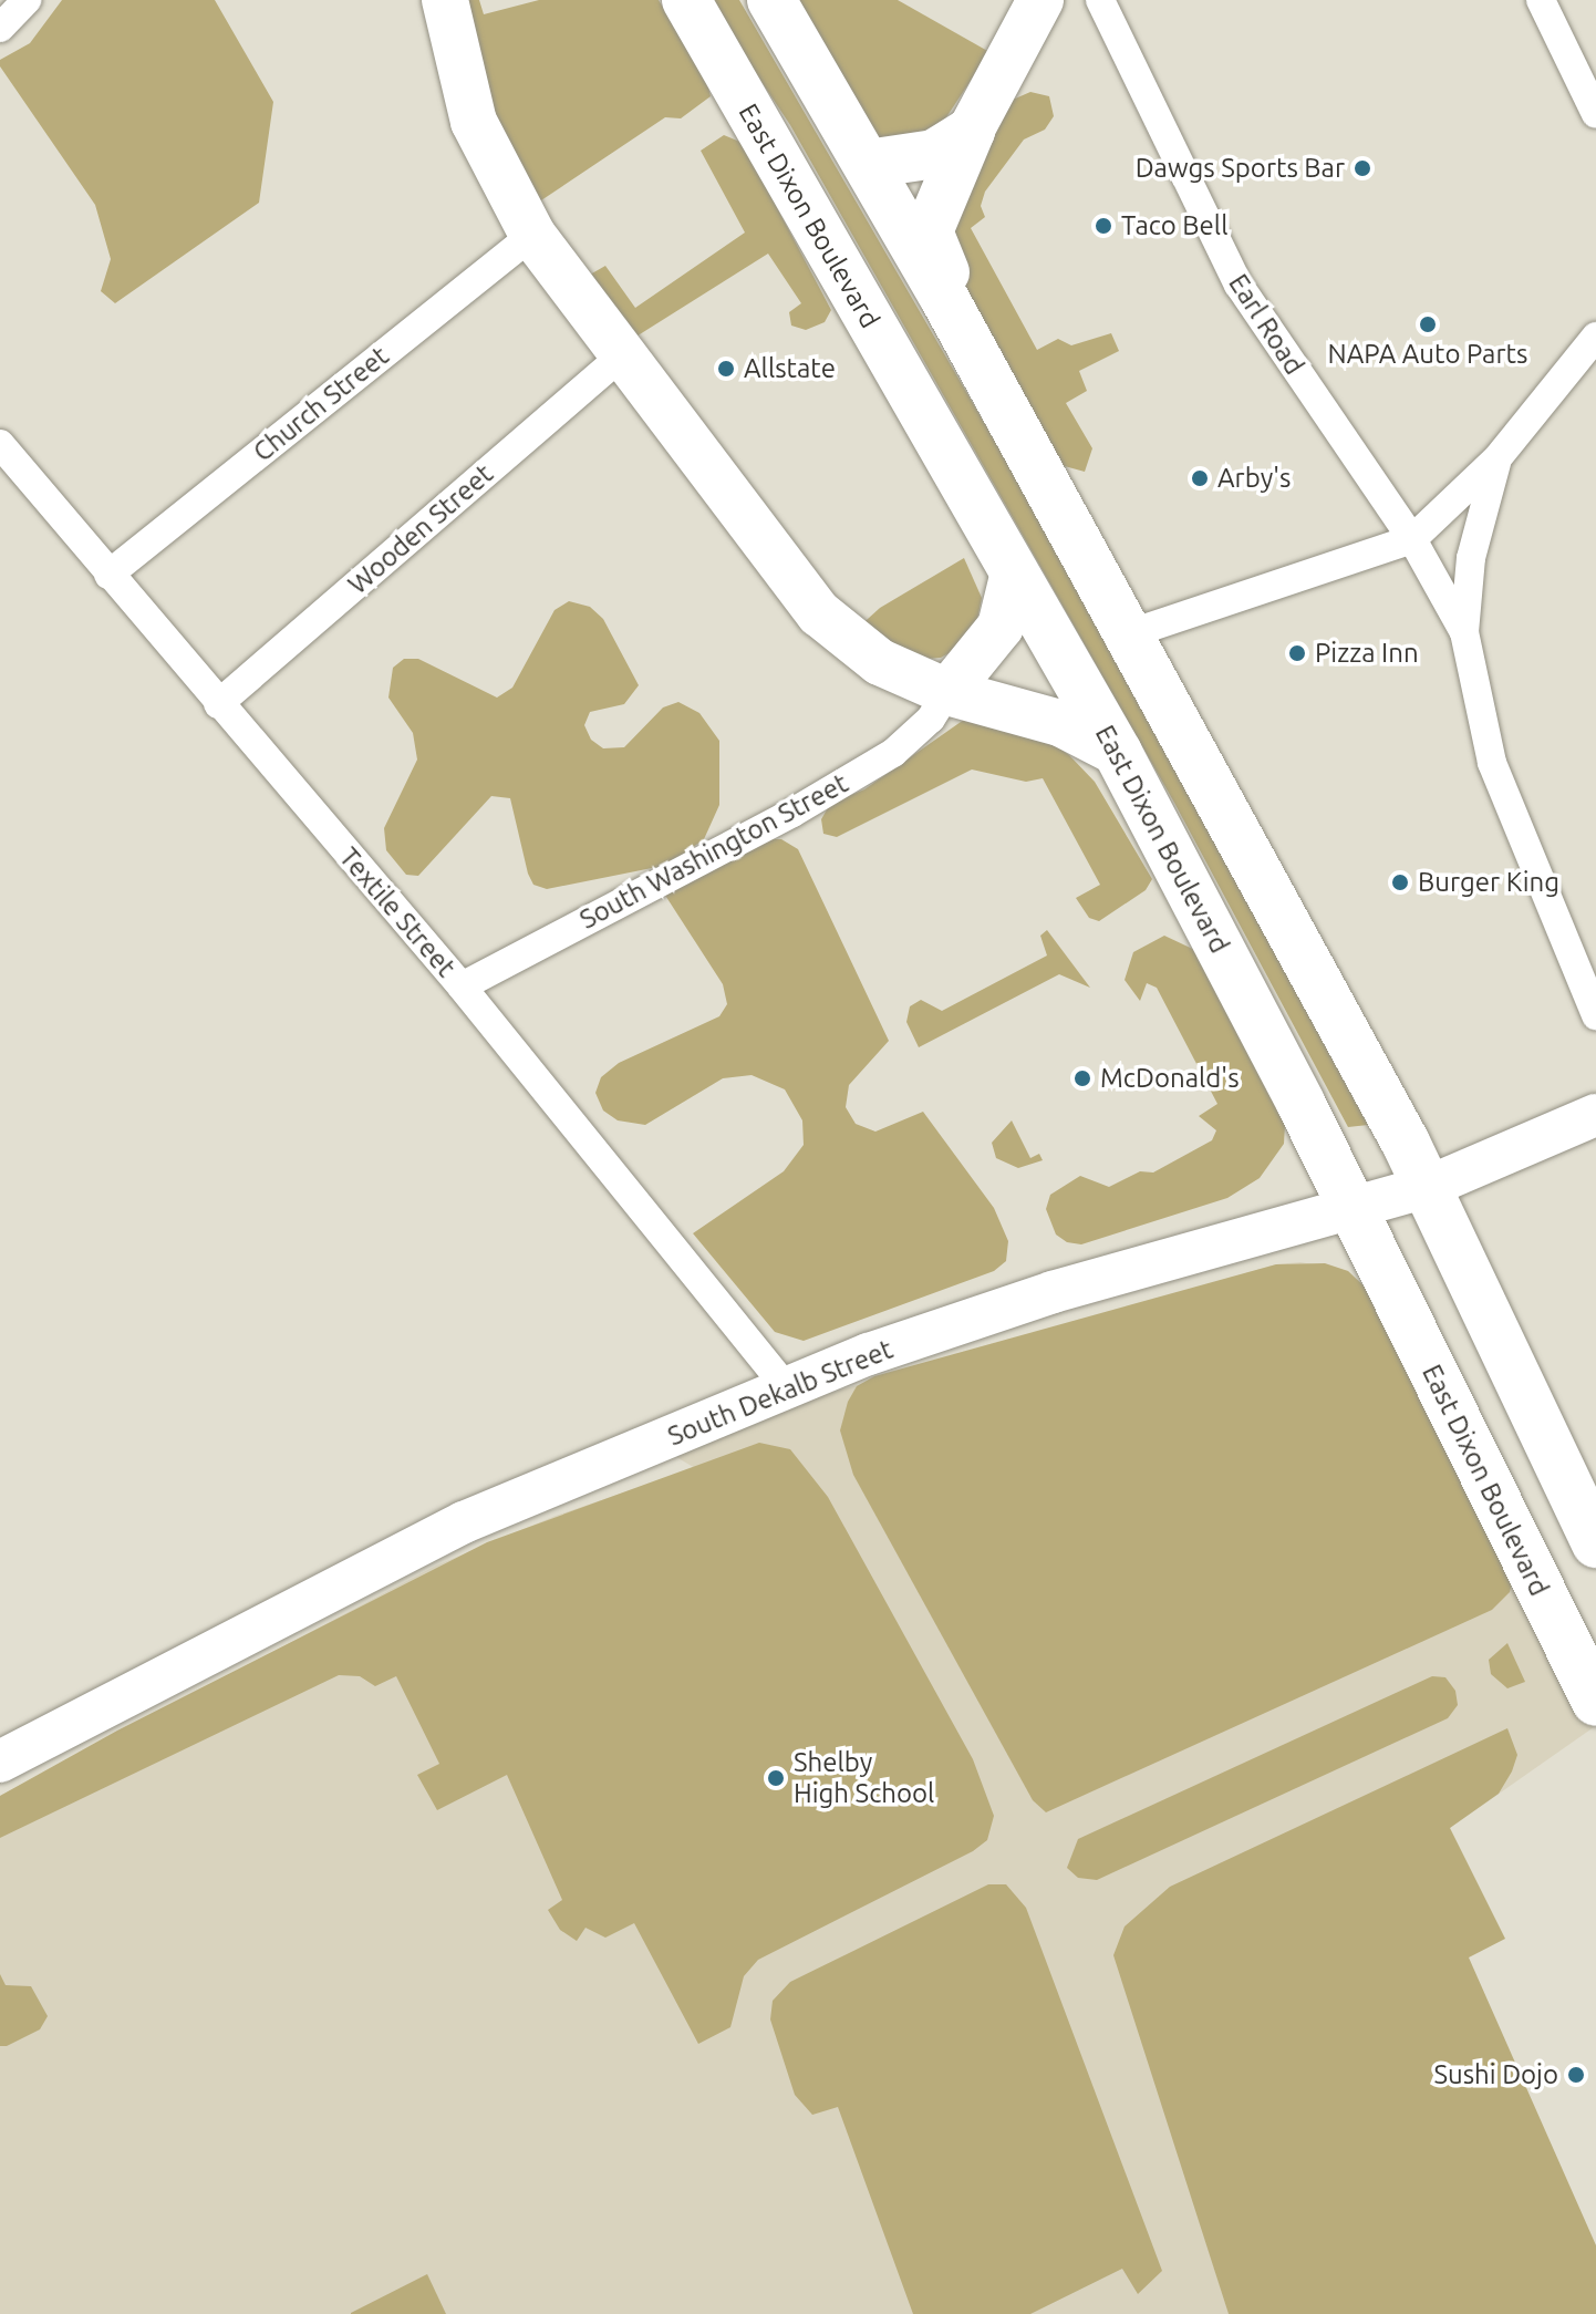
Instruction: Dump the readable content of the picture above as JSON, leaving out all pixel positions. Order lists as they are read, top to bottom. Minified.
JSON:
{"streets":{"highway":["East Dixon Boulevard"],"main road":["South Dekalb Street"],"street":["Earl Road","Church Street","Wooden Street","South Washington Street","Textile Street"]},"crossings":[["East Dixon Boulevard","South Dekalb Street"],["Church Street","Textile Street"],["Wooden Street","Textile Street"],["South Washington Street","Textile Street"],["Textile Street","South Dekalb Street"]],"places":["Dawgs Sports Bar","Taco Bell","NAPA Auto Parts","Allstate","Arby's","Pizza Inn","Burger King","McDonald's","Shelby High School","Sushi Dojo"]}
